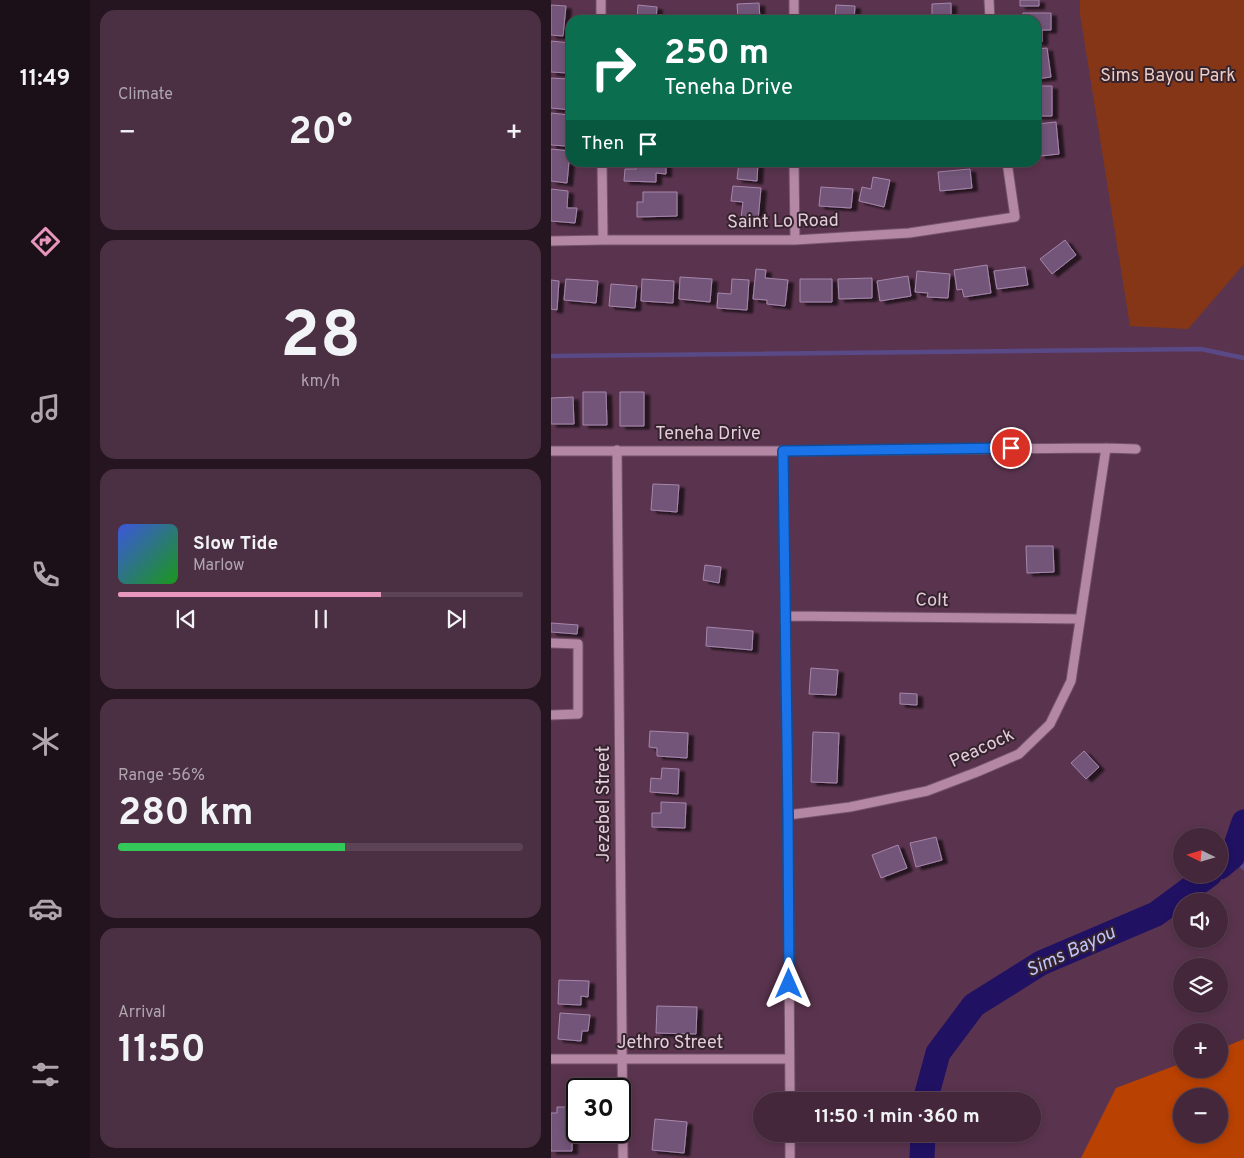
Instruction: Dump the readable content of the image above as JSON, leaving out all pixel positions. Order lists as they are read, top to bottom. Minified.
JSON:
{"streets":{"street":["Saint Lo Road","Teneha Drive","Colt","Peacock","Jezebel Street","Jethro Street"]},"crossings":[["Teneha Drive","Peacock"],["Teneha Drive","Jezebel Street"],["Colt","Peacock"],["Jezebel Street","Jethro Street"]],"water":["Sims Bayou"],"parks":["Sims Bayou Park"],"north":"left","page":{"tabs":"11:49","tile":["Climate",["28","km/h"],["Range · 56%","280 km"],["Arrival","11:50"]],"turn":["250 m","Teneha Drive"],"heat":["−","20°","+"],"then":"Then","song":["Slow Tide","Marlow"],"map_buttons":["+","−"],"limit":"30","trip":"11:50 · 1 min · 360 m"}}
